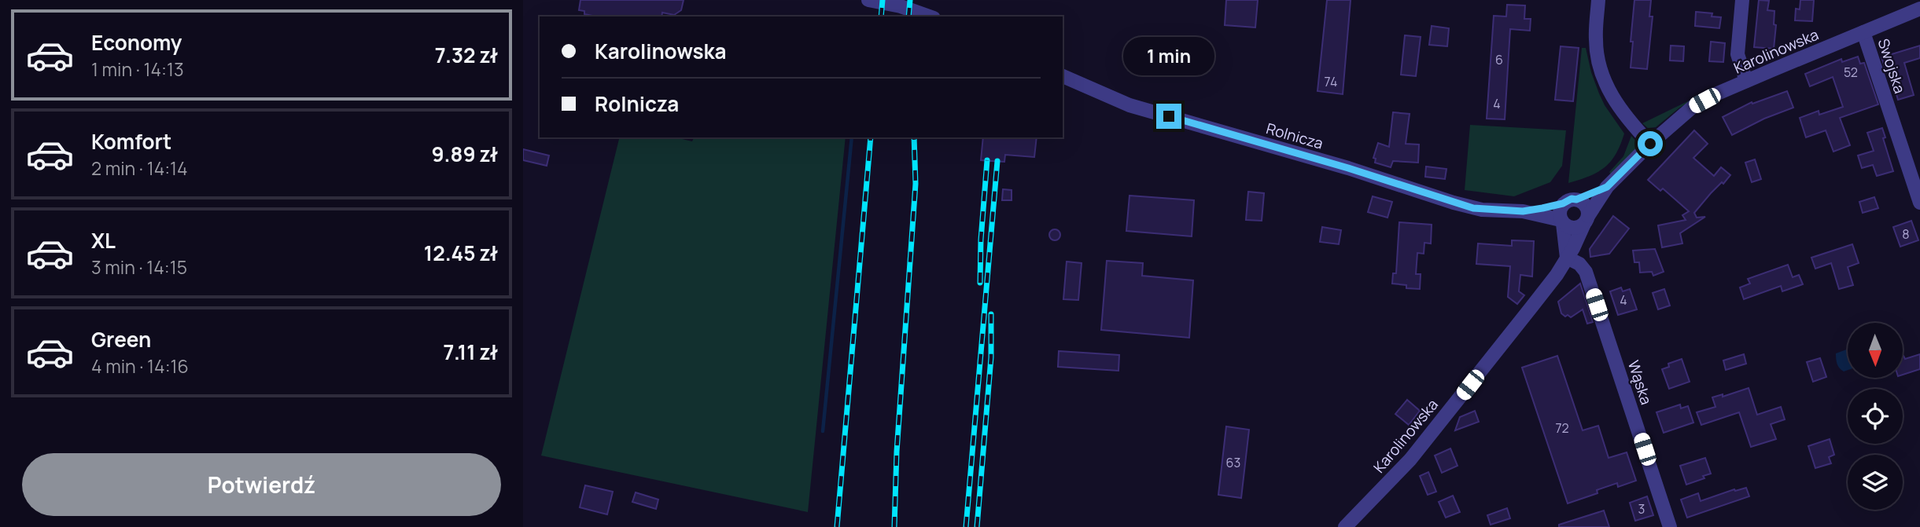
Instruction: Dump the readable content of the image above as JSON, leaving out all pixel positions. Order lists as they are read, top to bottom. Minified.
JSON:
{"streets":{"street":["Karolinowska","Swojska","Rolnicza","Wąska"]},"crossings":[["Karolinowska","Swojska"],["Karolinowska","Rolnicza"],["Karolinowska","Wąska"]],"house_numbers":["6","52","74","4","8","4","72","63","3"],"north":"bottom","page":{"list":[{"name":"Economy","note":"1 min · 14:13","value":"7.32 zł"},{"name":"Komfort","note":"2 min · 14:14","value":"9.89 zł"},{"name":"XL","note":"3 min · 14:15","value":"12.45 zł"},{"name":"Green","note":"4 min · 14:16","value":"7.11 zł"}],"banner":["Karolinowska","Rolnicza"],"bubble":"1 min","buttons":"Potwierdź"}}
